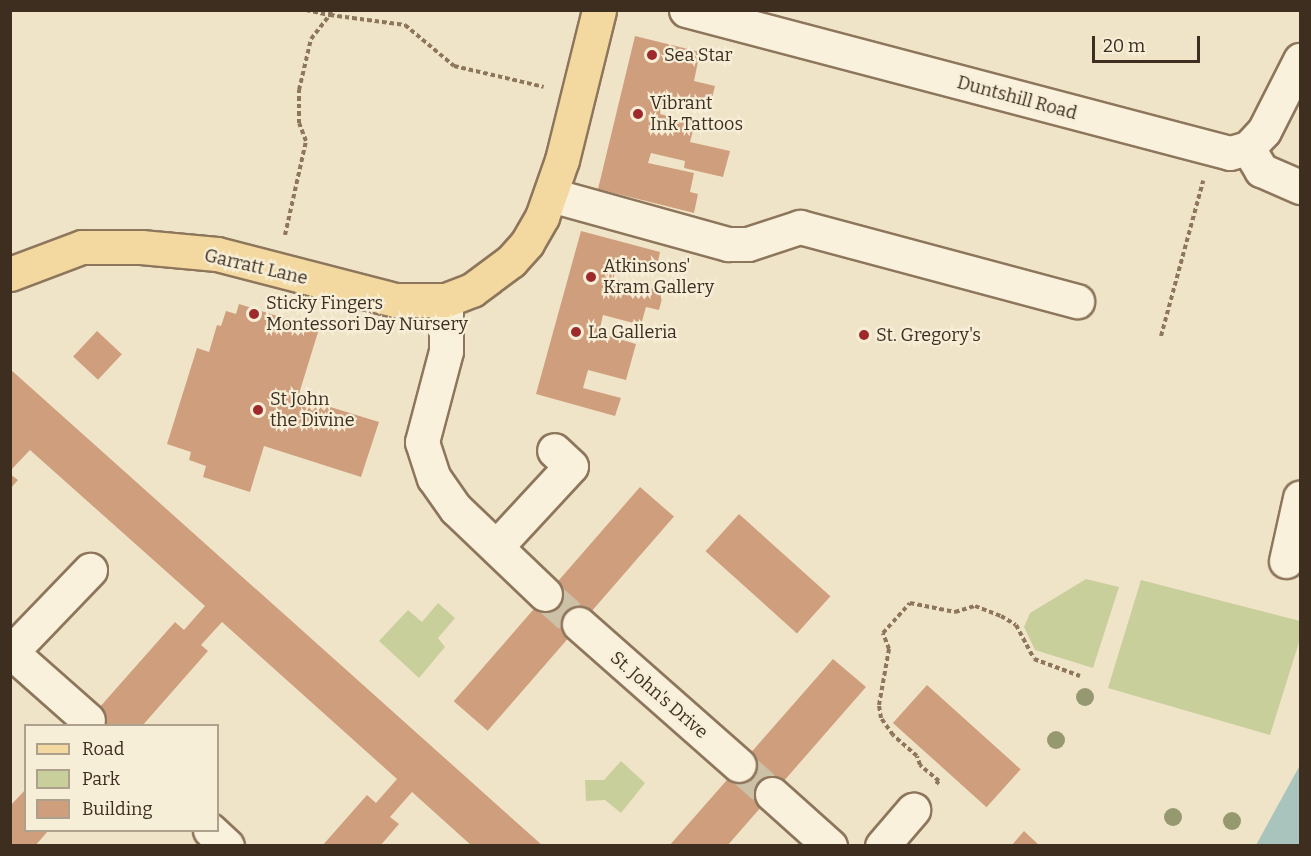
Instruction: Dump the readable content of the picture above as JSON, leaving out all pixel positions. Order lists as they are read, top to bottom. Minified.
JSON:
{"streets":{"main road":["Garratt Lane"],"street":["Duntshill Road","St. John's Drive"]},"places":["Sea Star","Vibrant Ink Tattoos","Atkinsons' Kram Gallery","Sticky Fingers Montessori Day Nursery","La Galleria","St. Gregory's","St John the Divine"],"legend":["Road","Park","Building"],"scale_bar":"20 m"}
